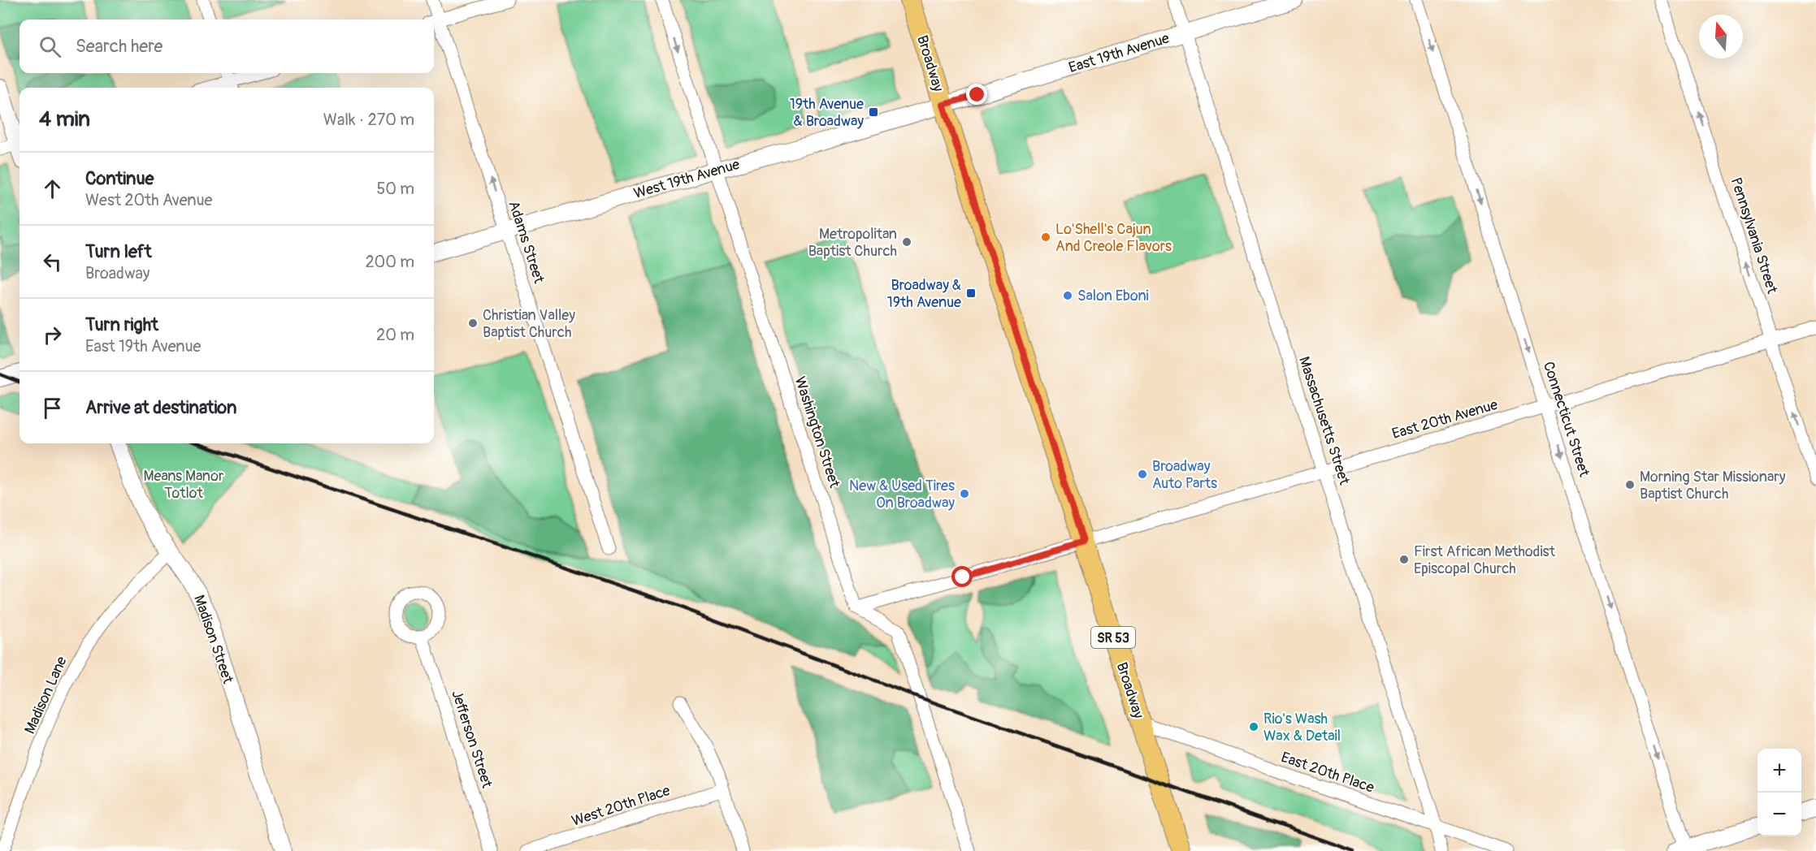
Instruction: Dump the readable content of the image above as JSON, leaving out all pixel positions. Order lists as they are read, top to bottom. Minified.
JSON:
{"streets":{"main road":["Broadway","SR 53"],"street":["East 19th Avenue","West 19th Avenue","Pennsylvania Street","Adams Street","East 20th Avenue","Connecticut Street","Massachusetts Street","Washington Street","Madison Street","Madison Lane","Jefferson Street","East 20th Place","West 20th Place"]},"crossings":[["East 19th Avenue","Broadway"],["East 19th Avenue","West 19th Avenue"],["East 19th Avenue","Massachusetts Street"],["Broadway","West 19th Avenue"],["Broadway","East 20th Avenue"],["Broadway","East 20th Place"],["West 19th Avenue","Adams Street"],["West 19th Avenue","Washington Street"],["Pennsylvania Street","East 20th Avenue"],["East 20th Avenue","Connecticut Street"],["East 20th Avenue","Massachusetts Street"],["East 20th Avenue","Washington Street"],["Massachusetts Street","East 20th Place"],["Madison Street","Madison Lane"]],"one_way":["Pennsylvania Street","Adams Street","Connecticut Street"],"parks":["Means Manor Totlot"],"places":{"transit":["19th Avenue & Broadway","Broadway & 19th Avenue"],"other":["Lo'Shell's Cajun And Creole Flavors","Metropolitan Baptist Church","Salon Eboni","Christian Valley Baptist Church","Broadway Auto Parts","Morning Star Missionary Baptist Church","New & Used Tires On Broadway","First African Methodist Episcopal Church","Rio's Wash Wax & Detail"]},"north":"top","page":{"search":"Search here","heading":["4 min","Walk · 270 m"],"list":[["Continue","West 20th Avenue","50 m"],["Turn left","Broadway","200 m"],["Turn right","East 19th Avenue","20 m"],"Arrive at destination"],"map_buttons":["+","−"]}}
